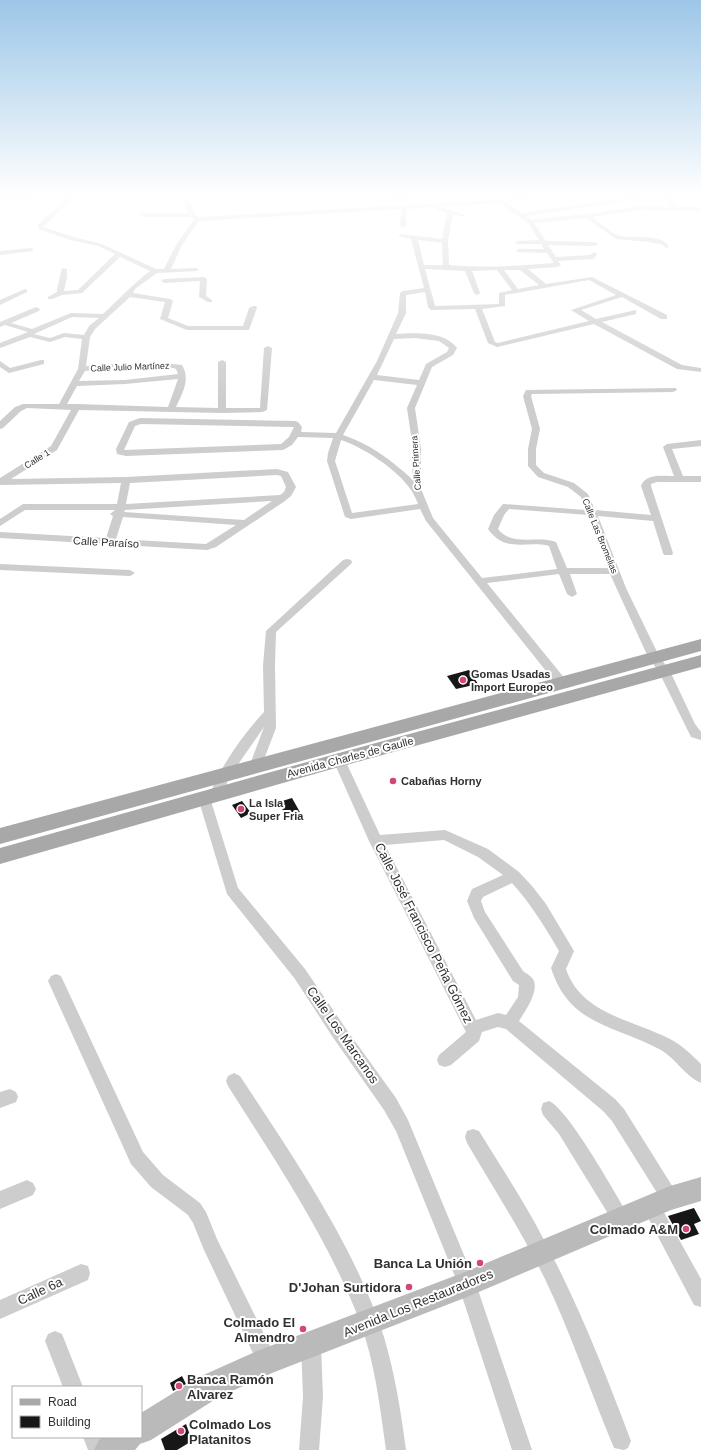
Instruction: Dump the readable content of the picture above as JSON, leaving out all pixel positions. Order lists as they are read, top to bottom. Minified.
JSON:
{"streets":{"main road":["Avenida Charles de Gaulle"],"street":["Calle Julio Martínez","Calle 1","Calle Primera","Calle Las Bromelias","Calle Paraíso","Calle José Francisco Peña Gómez","Calle Los Marcanos","Calle 6a","Avenida Los Restauradores"]},"crossings":[["Calle Primera","Avenida Charles de Gaulle"],["Calle Las Bromelias","Avenida Charles de Gaulle"],["Avenida Charles de Gaulle","Calle José Francisco Peña Gómez"],["Avenida Charles de Gaulle","Calle Los Marcanos"],["Calle Los Marcanos","Avenida Los Restauradores"]],"places":["Gomas Usadas Import Europeo","Cabañas Horny","La Isla Super Fria","Colmado A&M","Banca La Unión","D'Johan Surtidora","Colmado El Almendro","Banca Ramón Alvarez","Colmado Los Platanitos"],"legend":["Road","Building"]}
